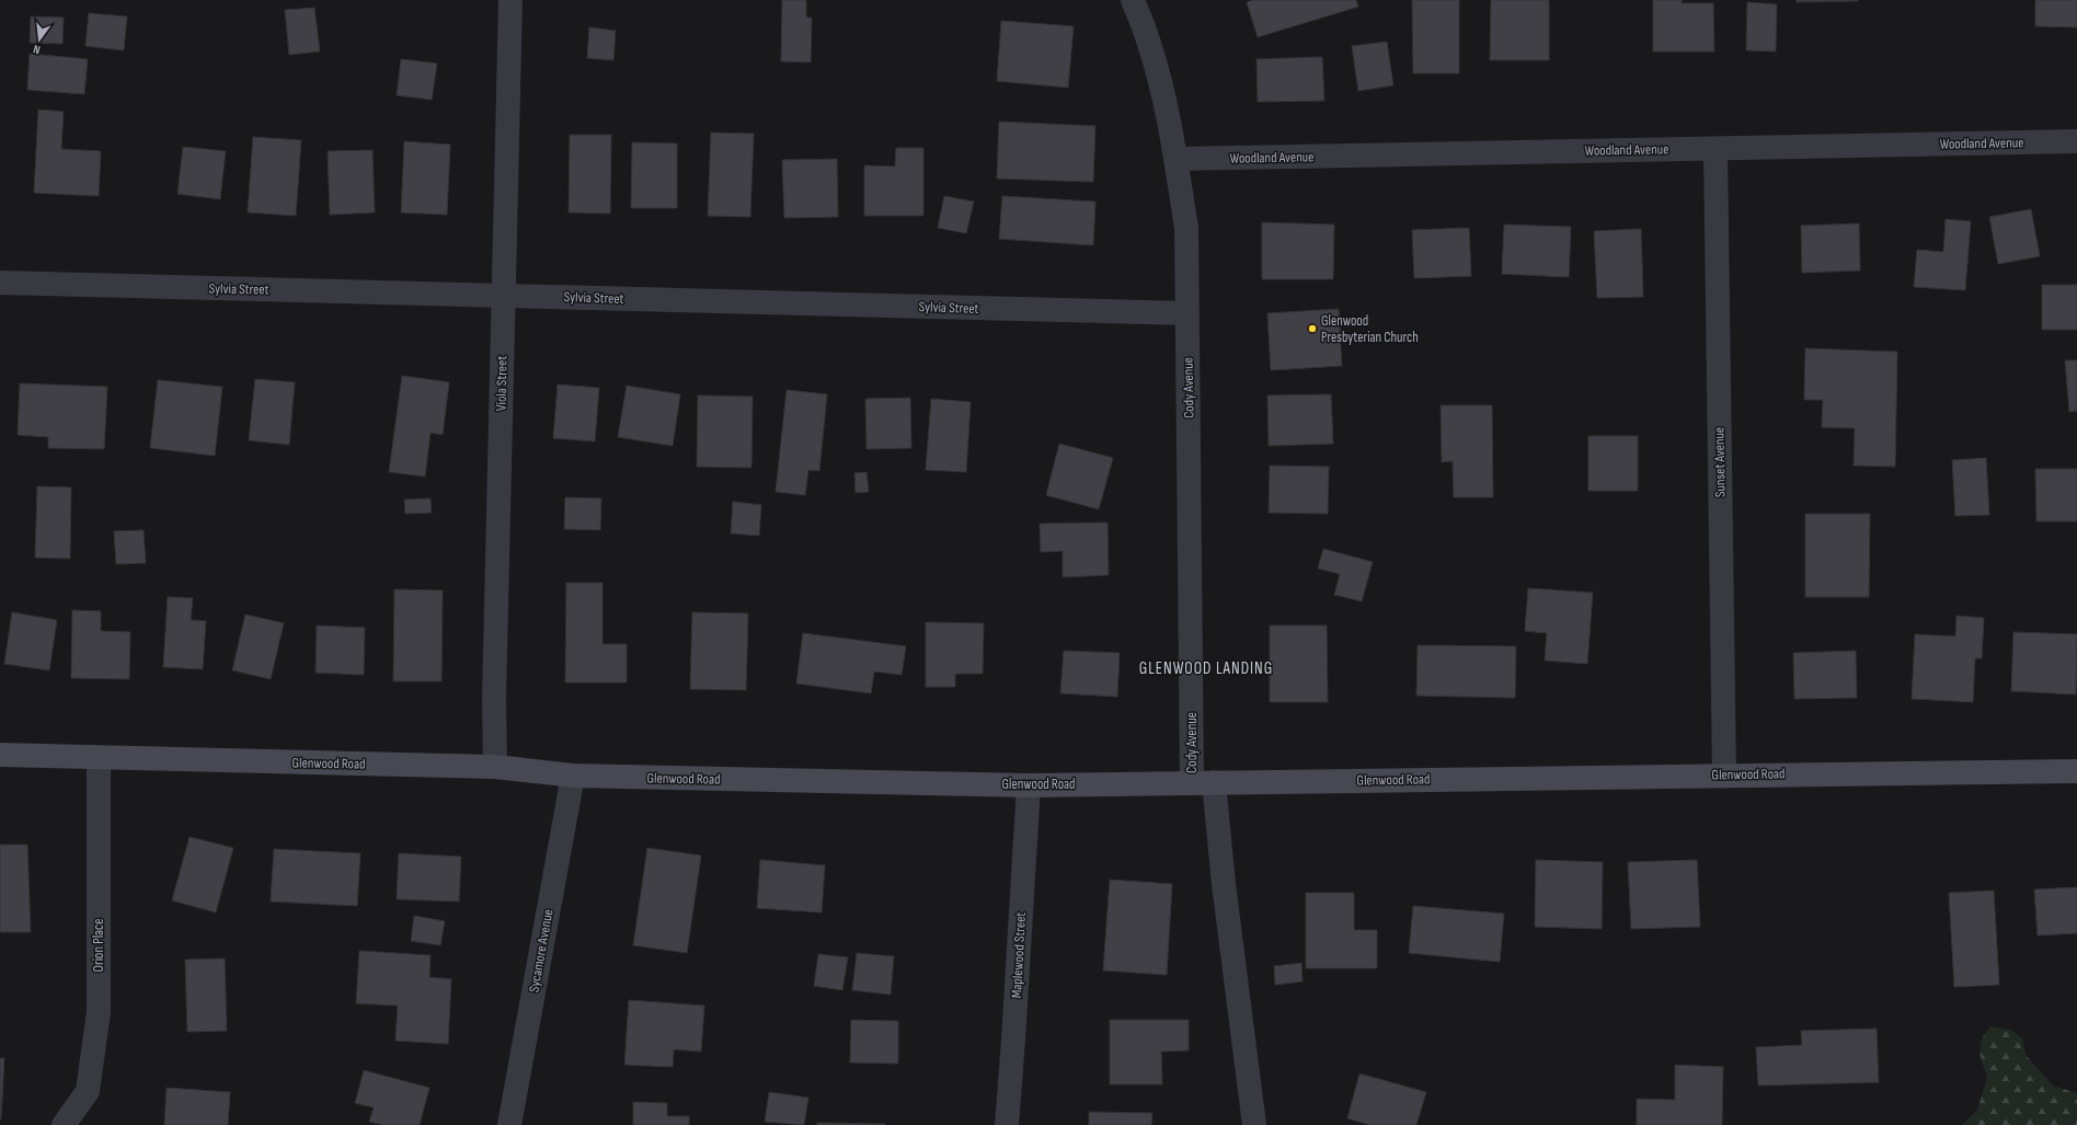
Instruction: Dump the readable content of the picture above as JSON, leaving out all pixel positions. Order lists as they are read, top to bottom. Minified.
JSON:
{"streets":{"main road":["Glenwood Road"],"street":["Woodland Avenue","Sylvia Street","Viola Street","Cody Avenue","Sunset Avenue","Orion Place","Sycamore Avenue","Maplewood Street"]},"crossings":[["Woodland Avenue","Cody Avenue"],["Woodland Avenue","Sunset Avenue"],["Sylvia Street","Viola Street"],["Sylvia Street","Cody Avenue"],["Viola Street","Glenwood Road"],["Cody Avenue","Glenwood Road"],["Sunset Avenue","Glenwood Road"],["Glenwood Road","Orion Place"],["Glenwood Road","Sycamore Avenue"],["Glenwood Road","Maplewood Street"]],"districts":["GLENWOOD LANDING"],"places":["Glenwood Presbyterian Church"],"north":"bottom"}
